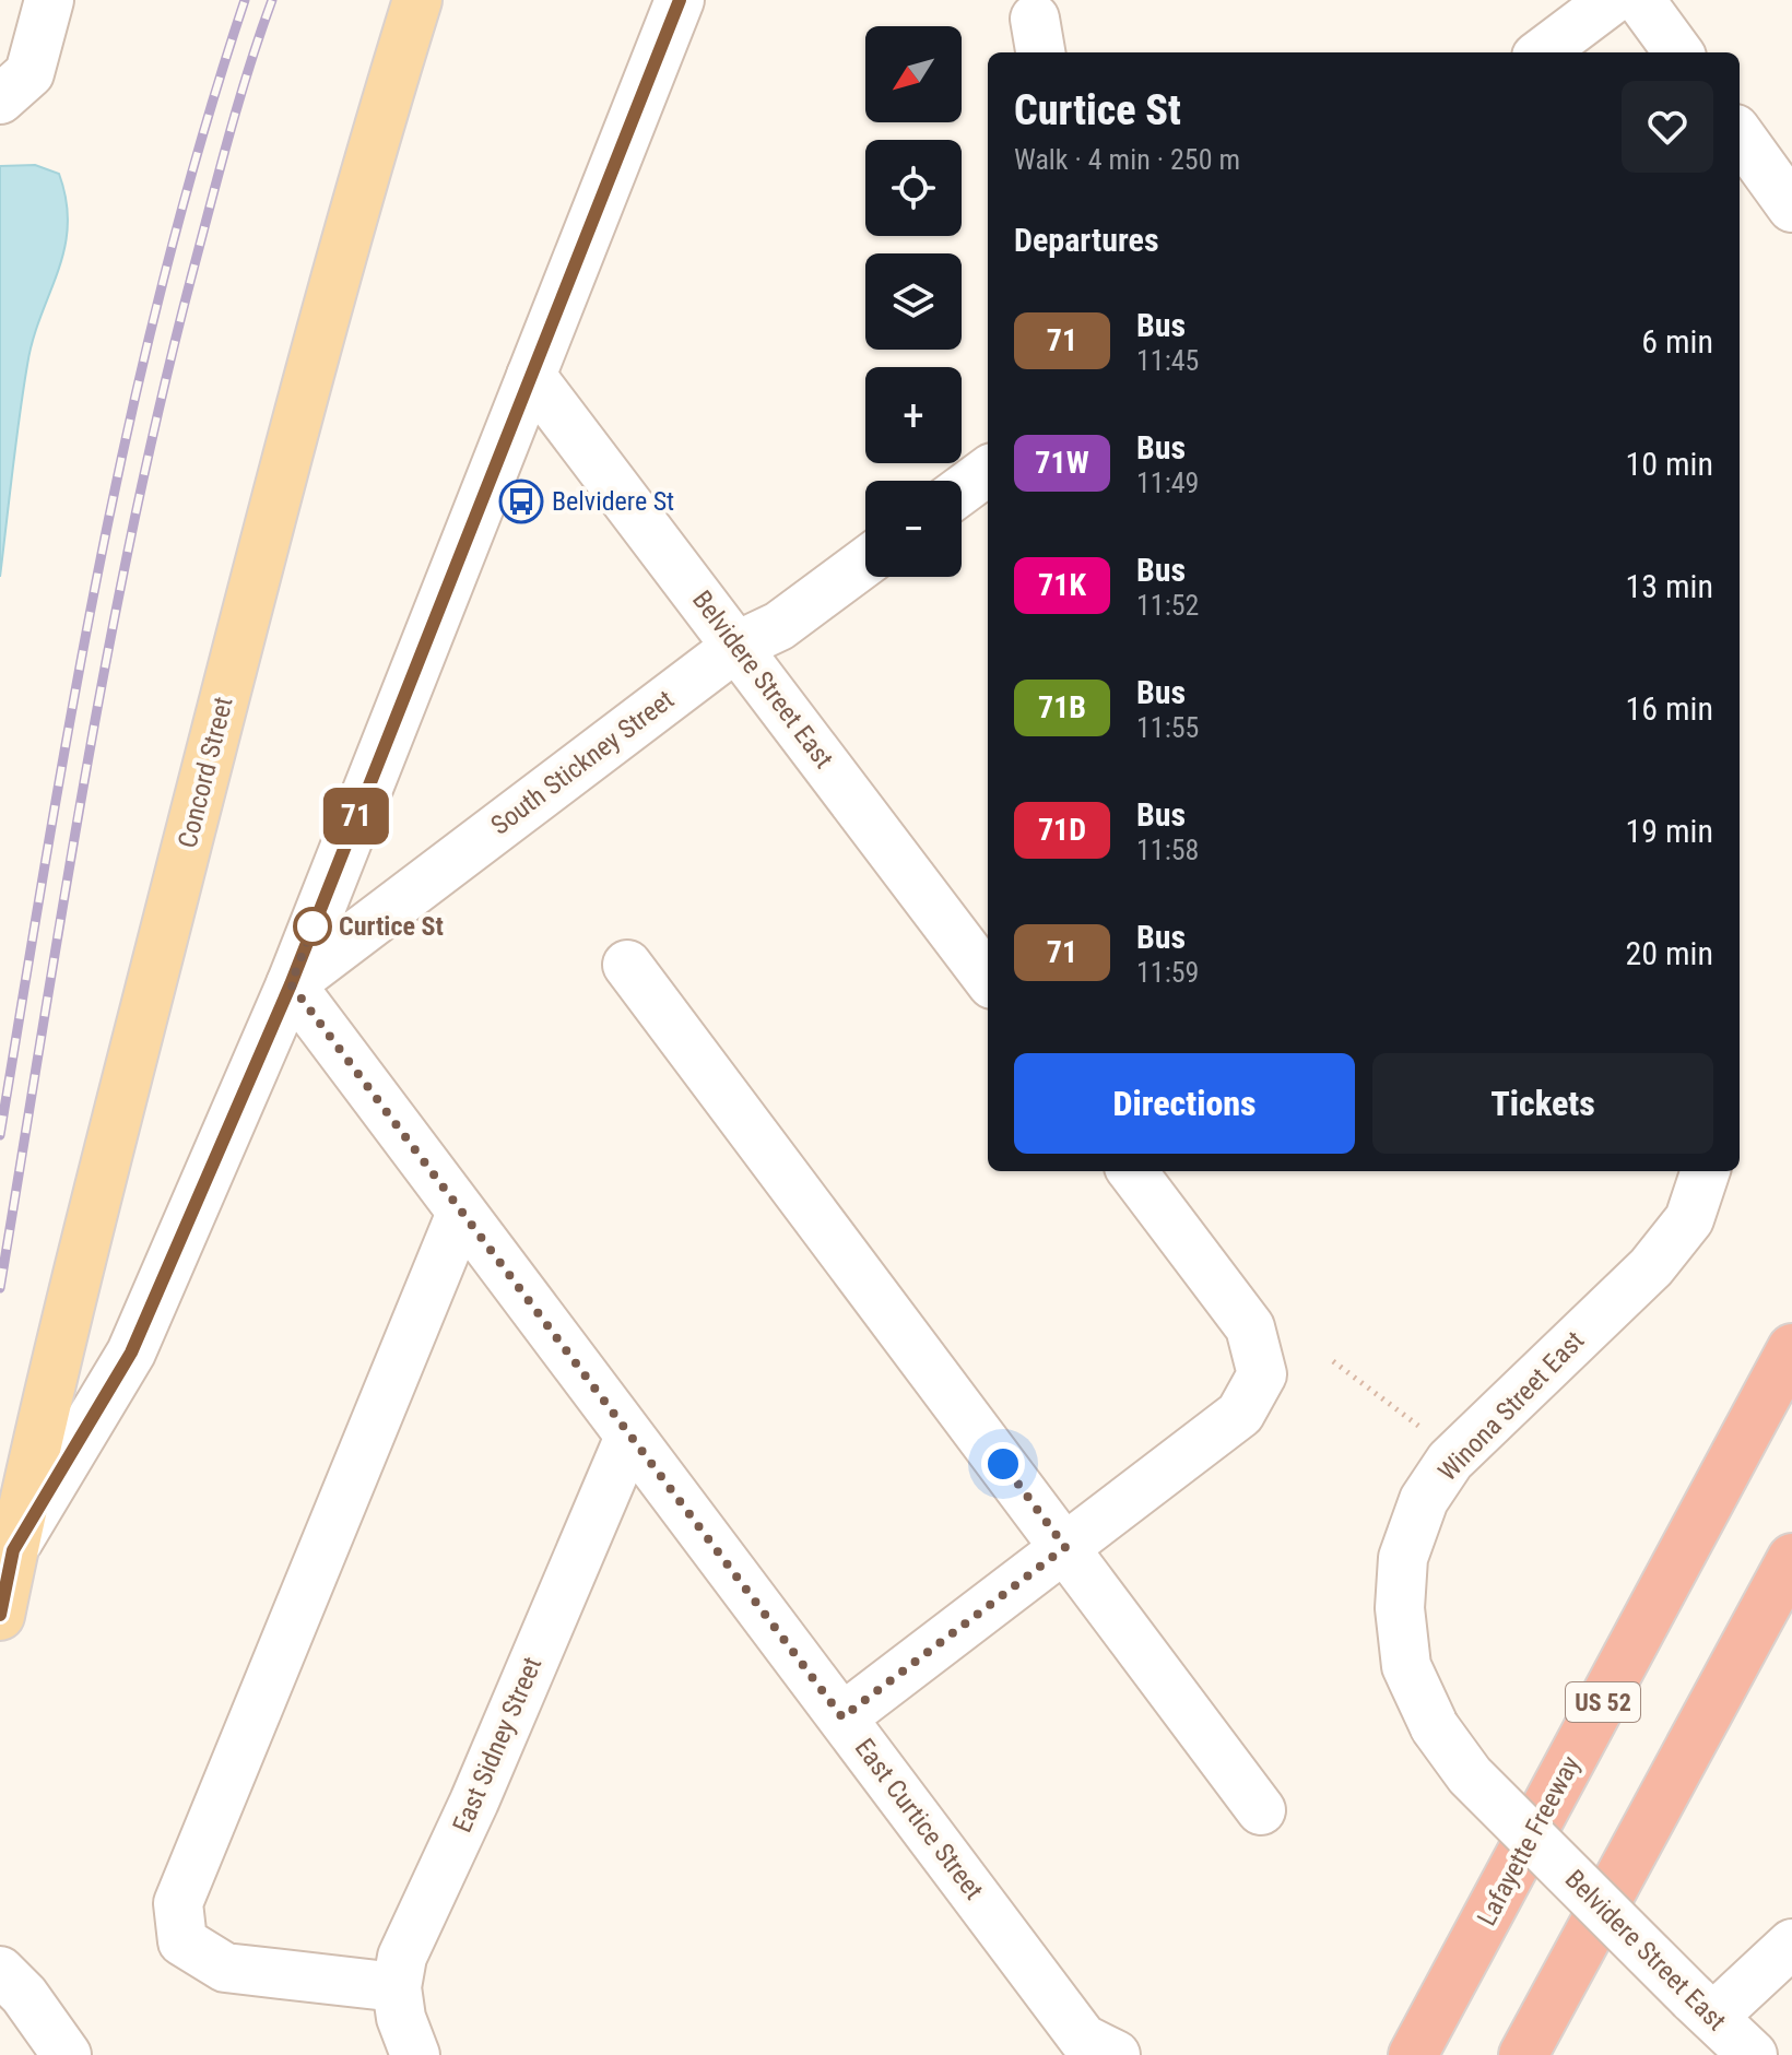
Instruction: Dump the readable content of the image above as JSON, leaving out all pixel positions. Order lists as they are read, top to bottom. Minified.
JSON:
{"streets":{"highway":["US 52","Lafayette Freeway"],"main road":["Concord Street"],"street":["Belvidere Street East","South Stickney Street","Winona Street East","East Sidney Street","East Curtice Street"]},"crossings":[["Belvidere Street East","South Stickney Street"],["Belvidere Street East","Concord Street"],["Belvidere Street East","Winona Street East"],["South Stickney Street","Concord Street"],["South Stickney Street","East Curtice Street"],["Concord Street","East Curtice Street"],["East Sidney Street","East Curtice Street"]],"places":{"bus stop":["Belvidere St"],"other":["Curtice St"]},"lines":["bus line 71"],"north":"bottom left","page":{"on_map":"71","map_buttons":["+","−"],"heading":[["Curtice St","Walk · 4 min · 250 m"],"Departures"],"list":[{"mark":"71","name":"Bus","note":"11:45","value":"6 min"},{"mark":"71W","name":"Bus","note":"11:49","value":"10 min"},{"mark":"71K","name":"Bus","note":"11:52","value":"13 min"},{"mark":"71B","name":"Bus","note":"11:55","value":"16 min"},{"mark":"71D","name":"Bus","note":"11:58","value":"19 min"},{"mark":"71","name":"Bus","note":"11:59","value":"20 min"}],"buttons":["Directions","Tickets"]}}
